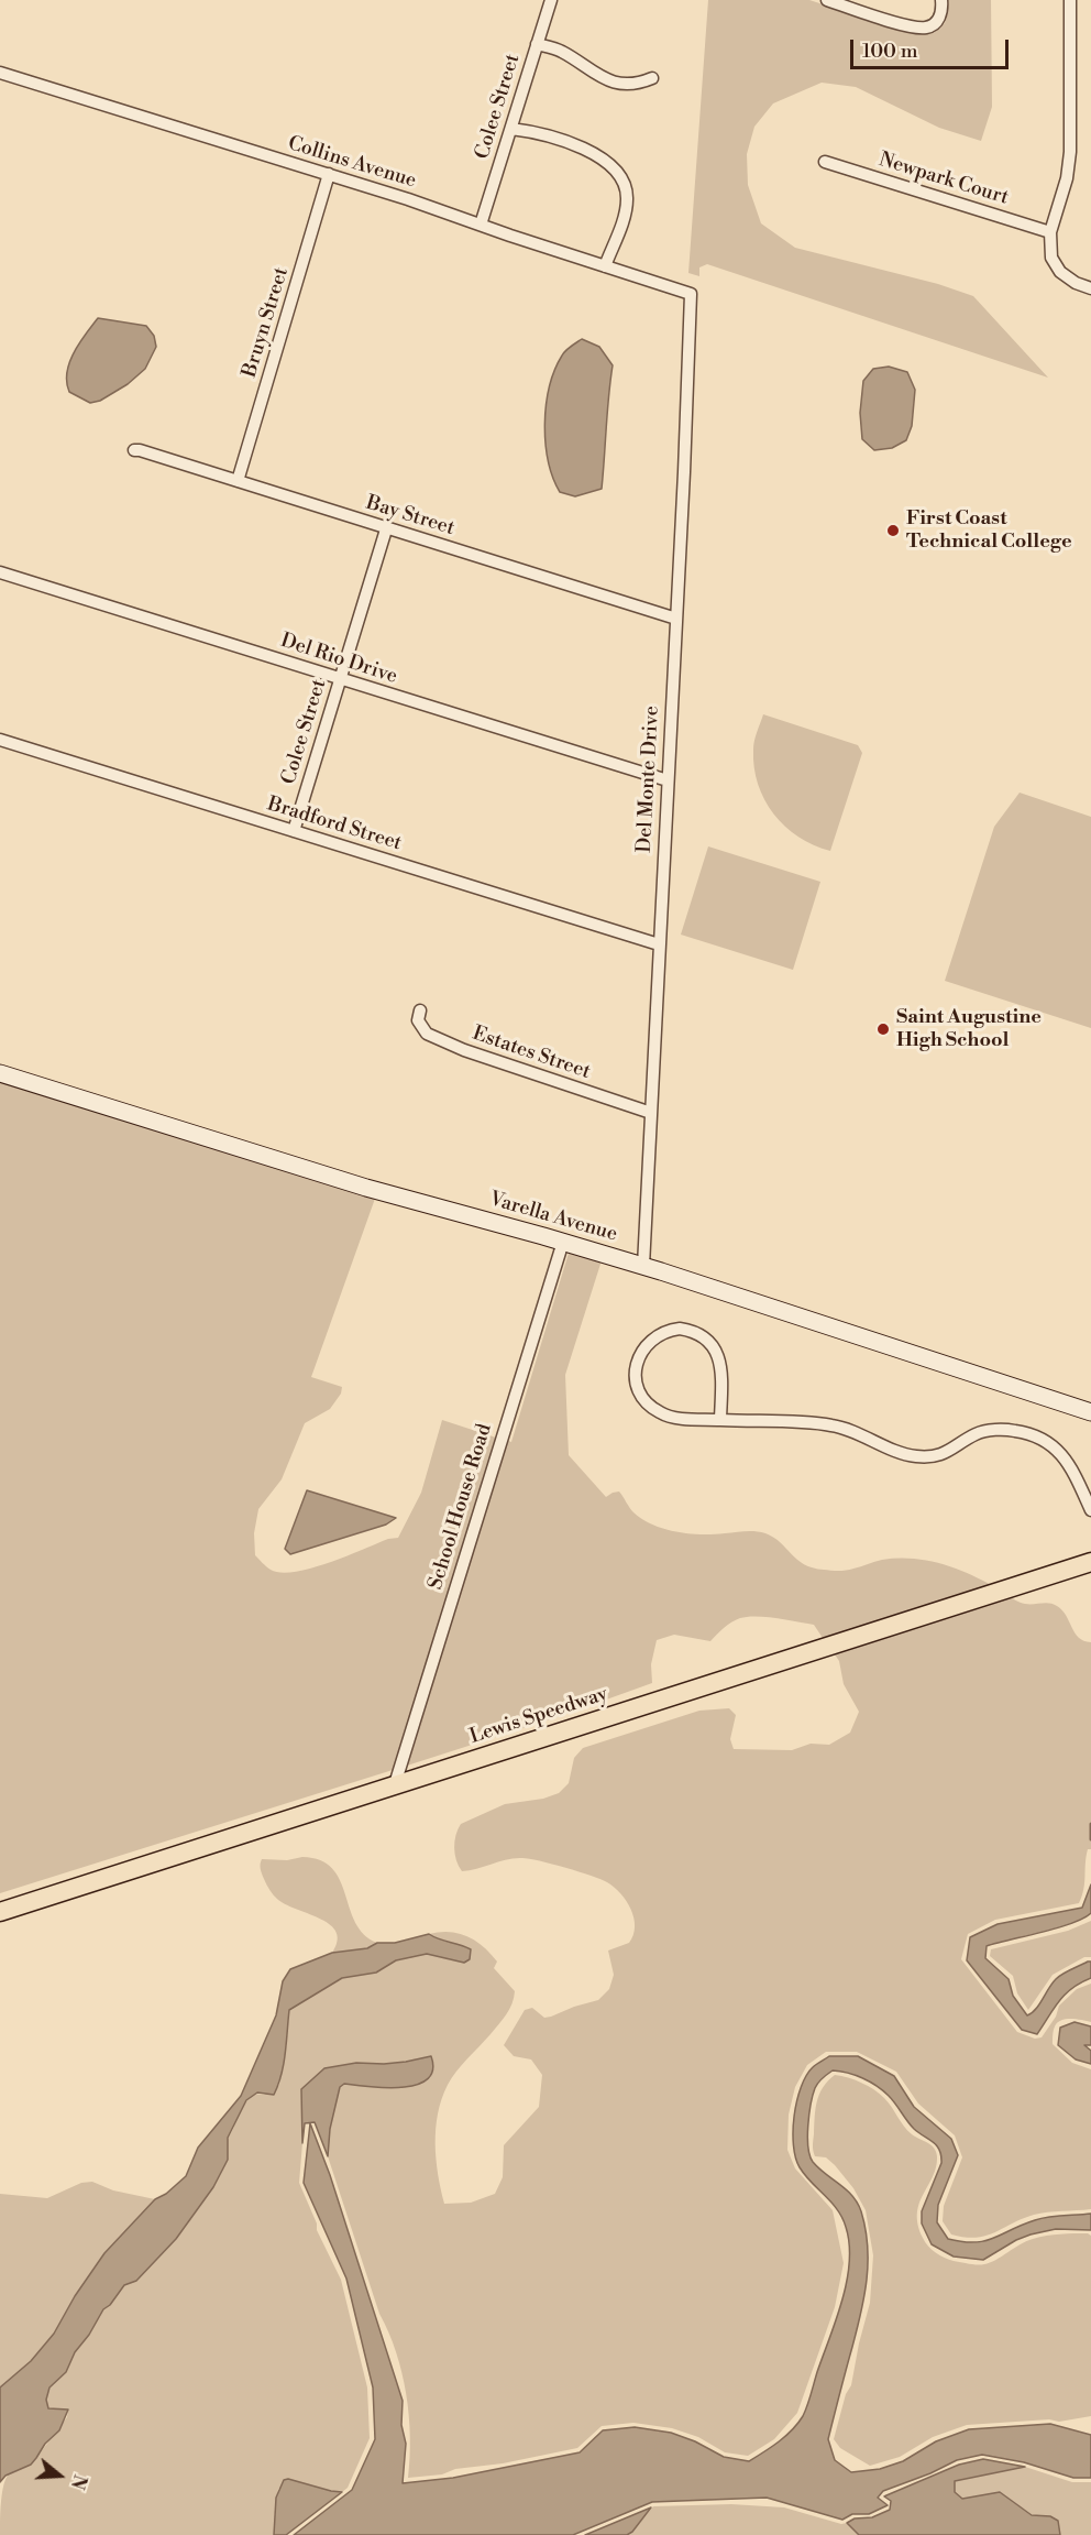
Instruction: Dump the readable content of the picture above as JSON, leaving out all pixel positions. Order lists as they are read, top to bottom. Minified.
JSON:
{"streets":{"main road":["Lewis Speedway"],"street":["Colee Street","Collins Avenue","Newpark Court","Bruyn Street","Bay Street","Del Rio Drive","Del Monte Drive","Bradford Street","Estates Street","Varella Avenue","School House Road"]},"crossings":[["Colee Street","Collins Avenue"],["Colee Street","Bay Street"],["Colee Street","Del Rio Drive"],["Colee Street","Bradford Street"],["Collins Avenue","Bruyn Street"],["Collins Avenue","Del Monte Drive"],["Bruyn Street","Bay Street"],["Bay Street","Del Monte Drive"],["Del Rio Drive","Del Monte Drive"],["Del Monte Drive","Bradford Street"],["Del Monte Drive","Estates Street"],["Del Monte Drive","Varella Avenue"],["Varella Avenue","School House Road"],["School House Road","Lewis Speedway"]],"places":["First Coast Technical College","Saint Augustine High School"],"scale_bar":"100 m","north":"right"}
